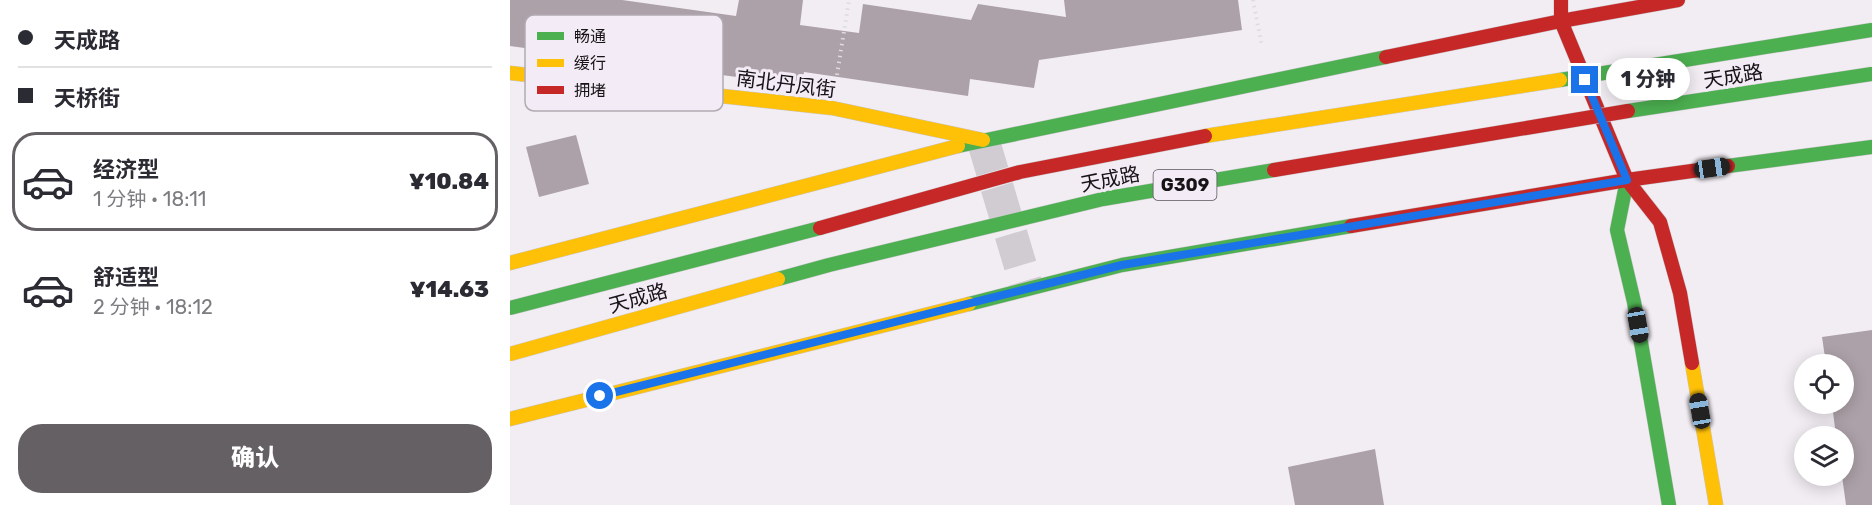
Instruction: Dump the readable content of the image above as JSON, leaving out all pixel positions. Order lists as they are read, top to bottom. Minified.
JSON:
{"streets":{"main road":["天成路","南北丹凤街","G309"]},"legend":["畅通","缓行","拥堵"],"page":{"banner":["天成路","天桥街"],"bubble":"1 分钟","list":[{"name":"经济型","note":"1 分钟 · 18:11","value":"¥10.84"},{"name":"舒适型","note":"2 分钟 · 18:12","value":"¥14.63"}],"buttons":"确认"}}
